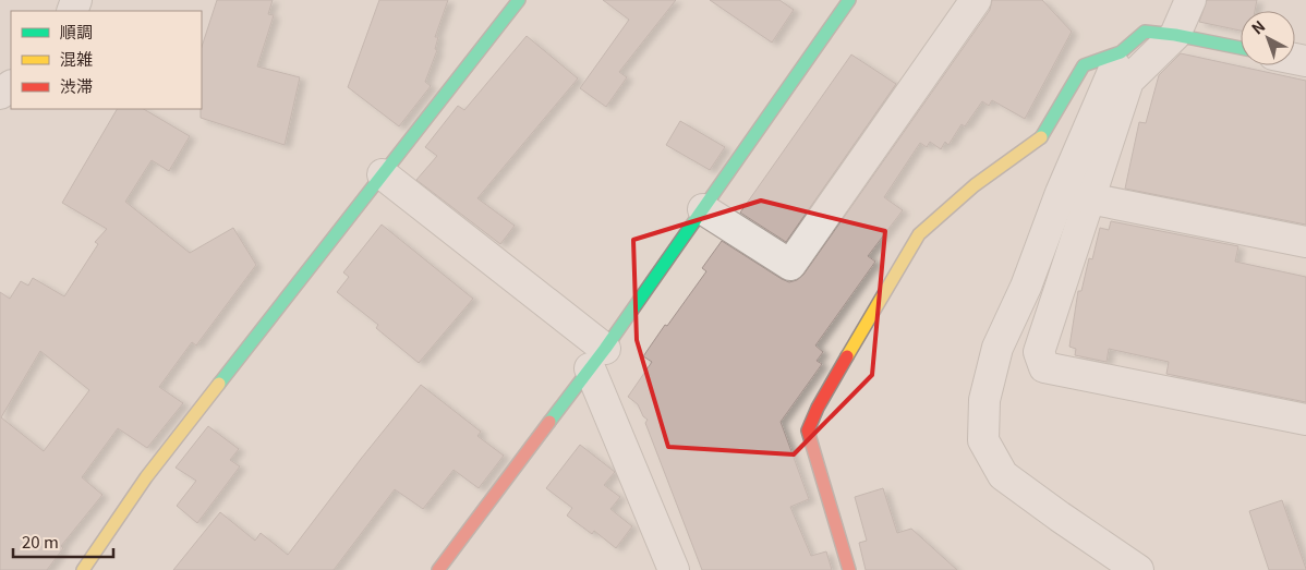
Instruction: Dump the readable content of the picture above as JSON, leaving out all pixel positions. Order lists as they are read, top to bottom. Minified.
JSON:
{"legend":["順調","混雑","渋滞"],"scale_bar":"20 m","north":"top left"}
